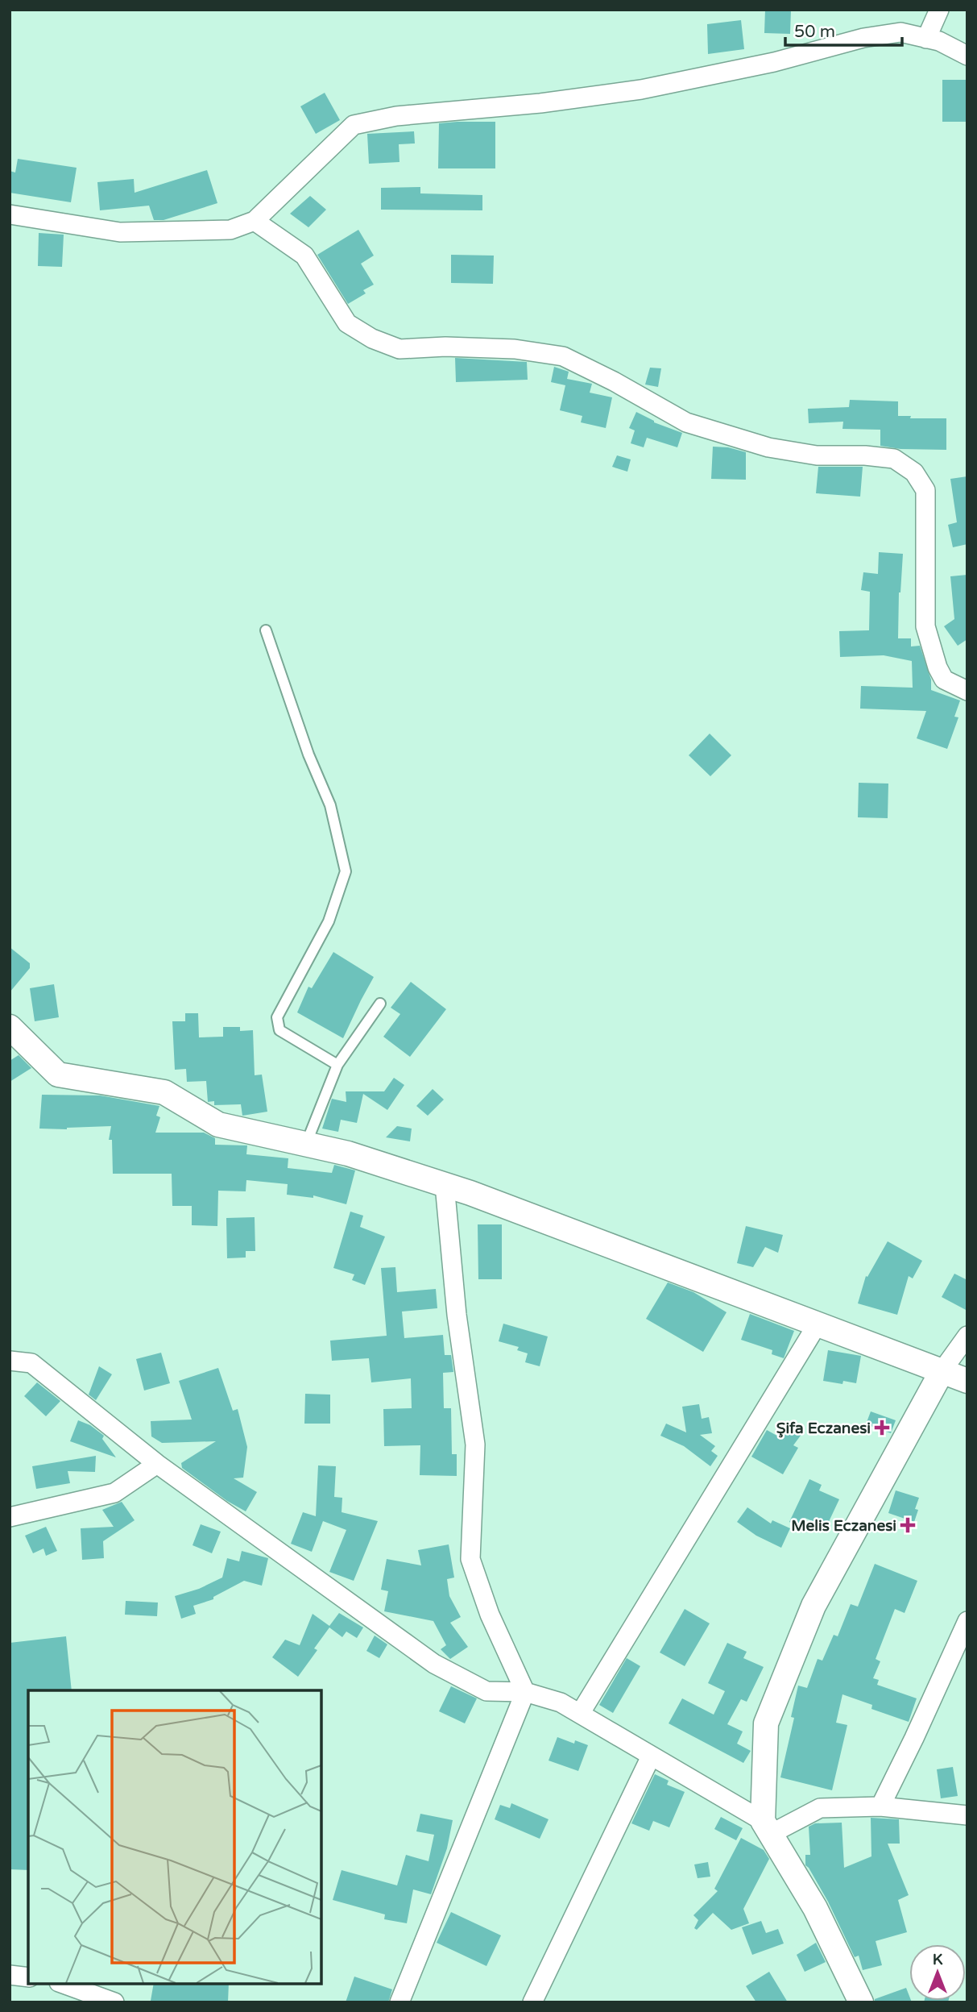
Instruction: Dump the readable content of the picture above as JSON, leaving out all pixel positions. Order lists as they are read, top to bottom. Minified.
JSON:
{"places":{"health":["Şifa Eczanesi","Melis Eczanesi"]},"scale_bar":"50 m","north":"top"}
